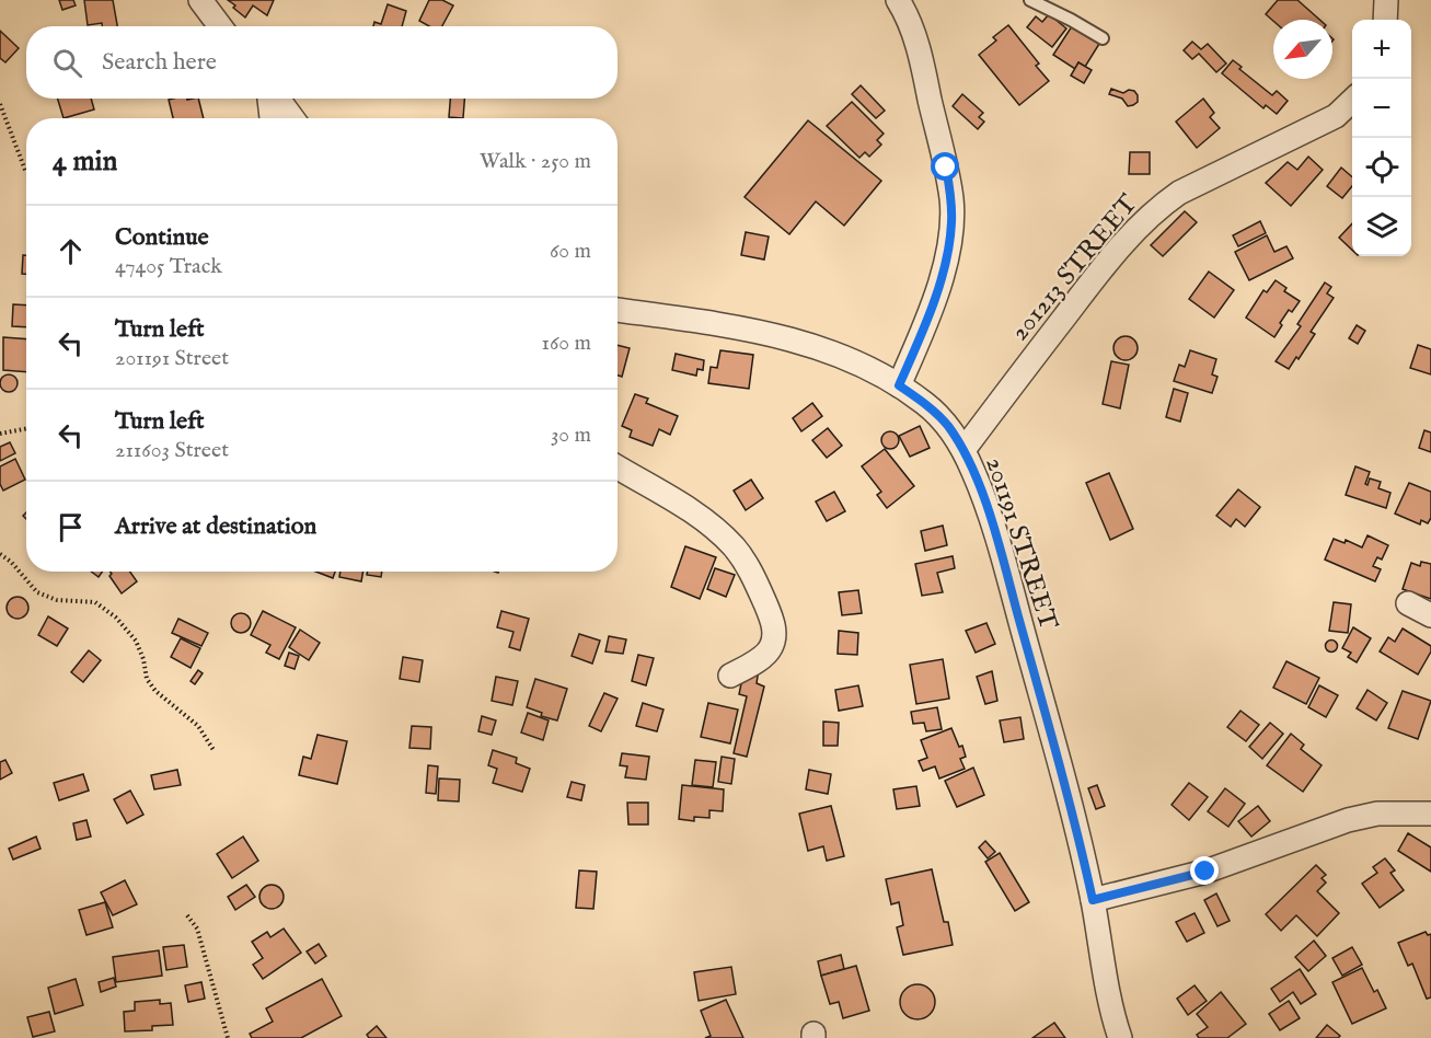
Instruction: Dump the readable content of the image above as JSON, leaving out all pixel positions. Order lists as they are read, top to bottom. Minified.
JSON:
{"streets":{"street":["201213 STREET","201191 STREET"]},"crossings":[["201213 STREET","201191 STREET"]],"north":"bottom left","page":{"map_buttons":["+","−"],"search":"Search here","heading":["4 min","Walk · 250 m"],"list":[["Continue","47405 Track","60 m"],["Turn left","201191 Street","160 m"],["Turn left","211603 Street","30 m"],"Arrive at destination"]}}
